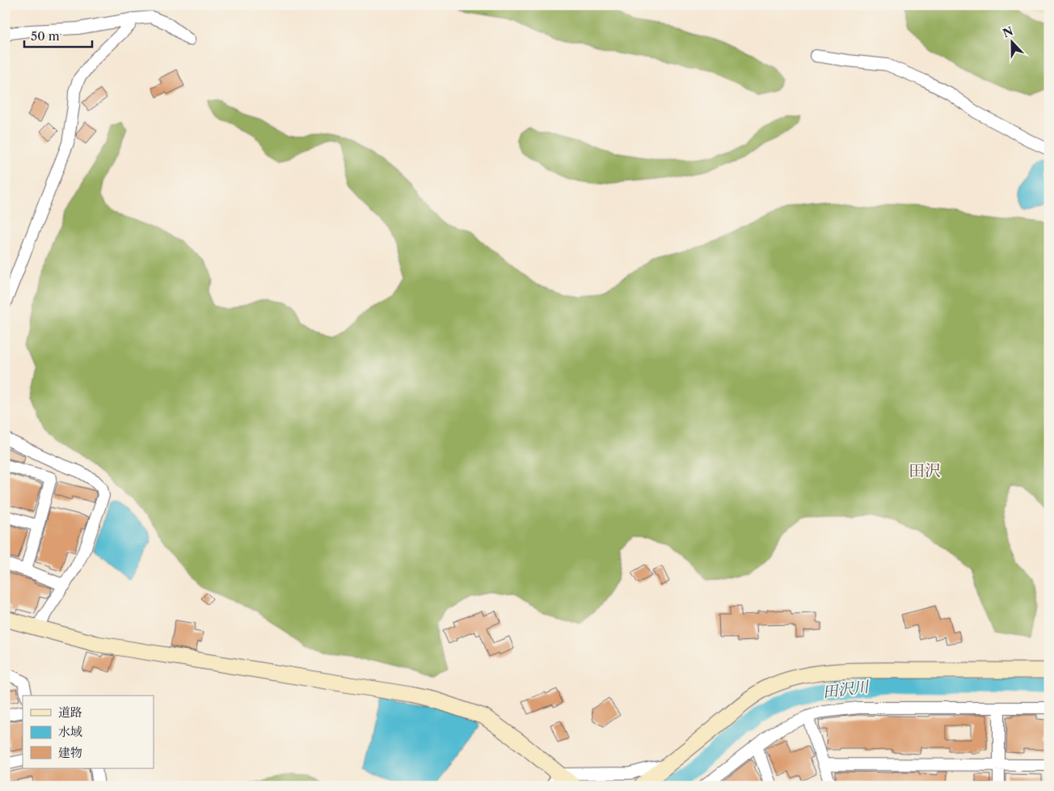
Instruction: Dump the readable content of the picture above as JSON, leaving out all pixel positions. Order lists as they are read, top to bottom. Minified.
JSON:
{"districts":["田沢"],"water":["田沢川"],"legend":["道路","水域","建物"],"scale_bar":"50 m","north":"top"}
